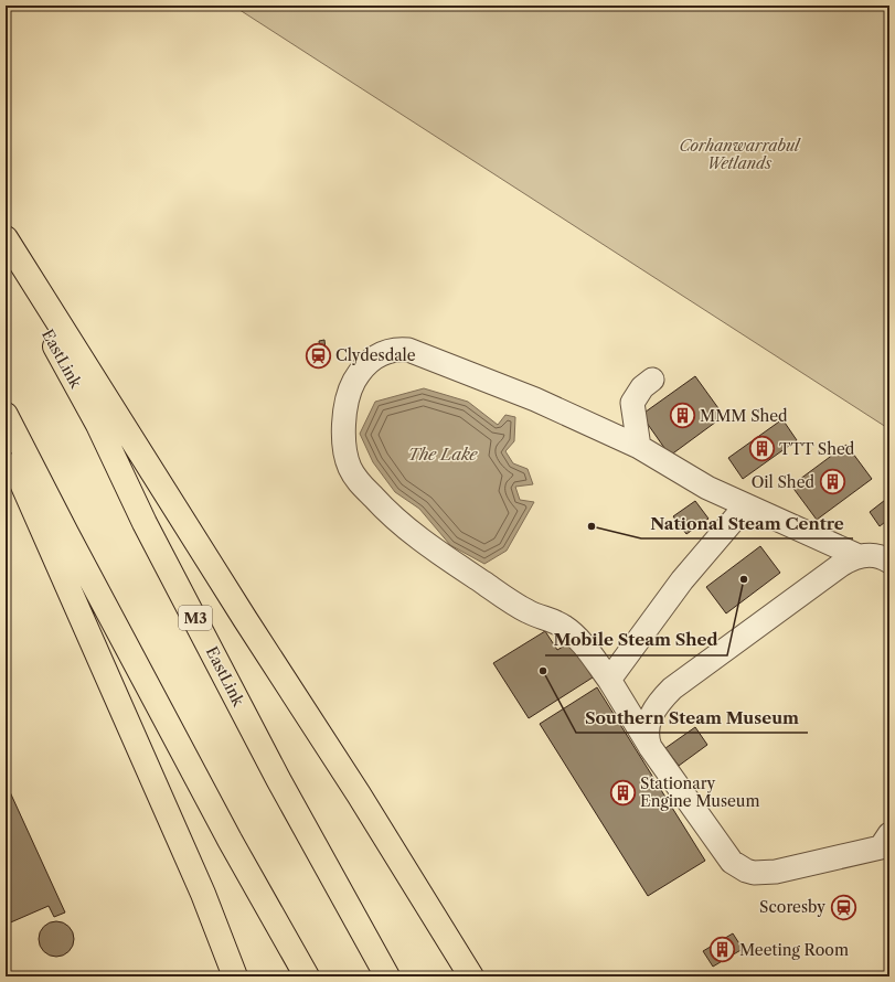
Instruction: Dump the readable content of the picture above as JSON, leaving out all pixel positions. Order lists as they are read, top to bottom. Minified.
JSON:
{"streets":{"highway":["EastLink","M3"]},"water":["The Lake"],"parks":["Corhanwarrabul Wetlands"],"places":{"station":["Clydesdale","Scoresby"],"building":["MMM Shed","TTT Shed","Oil Shed","Stationary Engine Museum","Meeting Room"],"other":["National Steam Centre","Mobile Steam Shed","Southern Steam Museum"]}}
